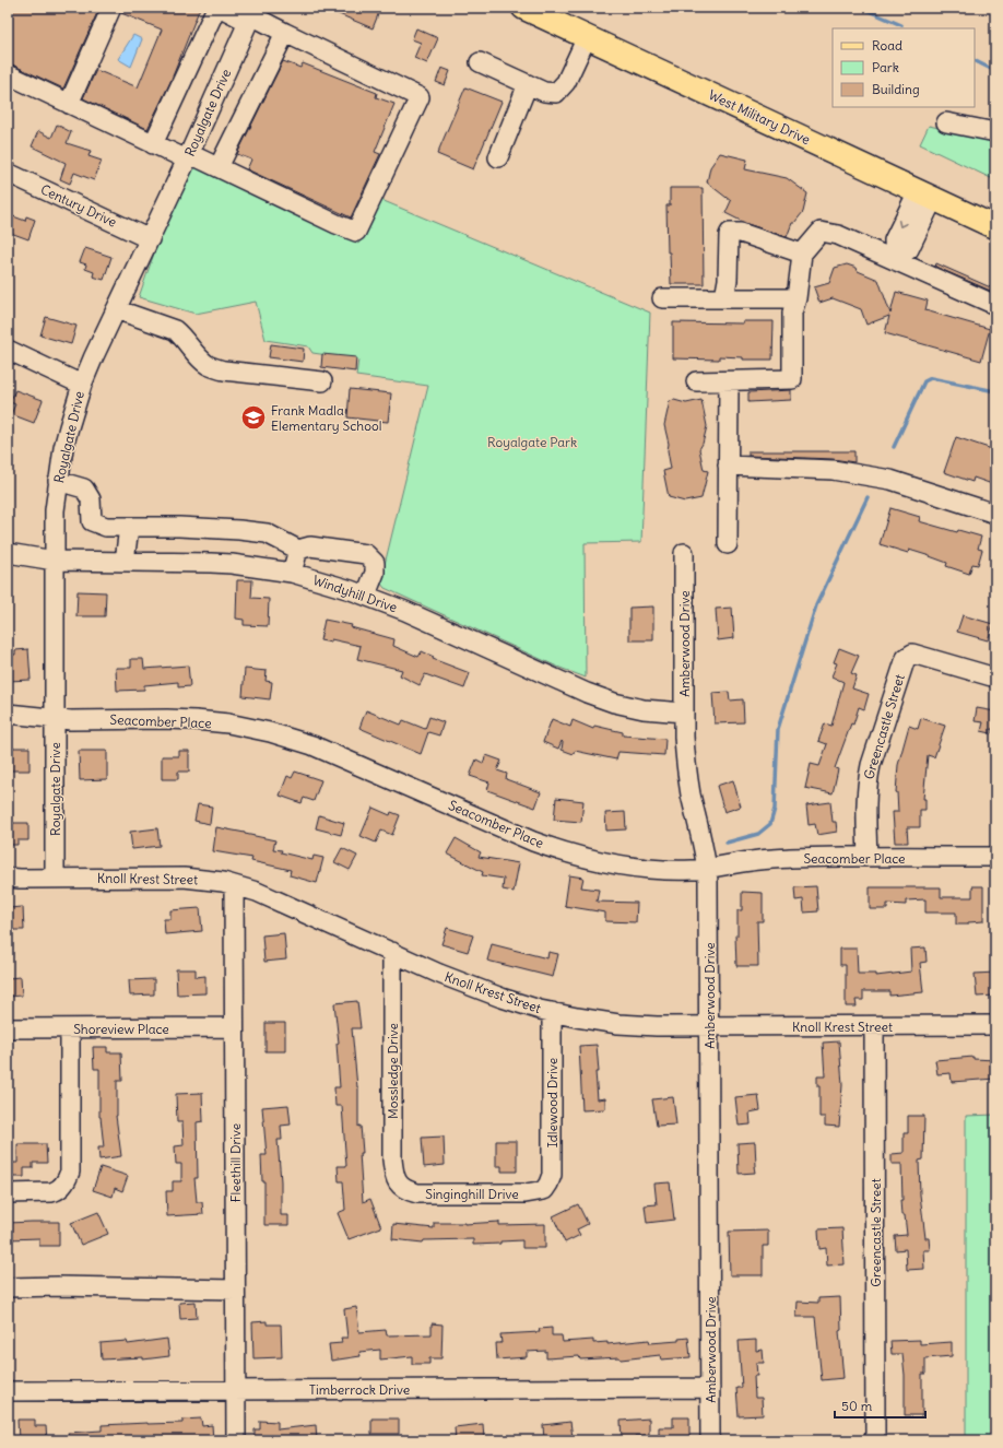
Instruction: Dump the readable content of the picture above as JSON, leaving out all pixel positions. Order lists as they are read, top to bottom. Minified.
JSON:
{"streets":{"main road":["West Military Drive"],"street":["Royalgate Drive","Century Drive","Windyhill Drive","Amberwood Drive","Seacomber Place","Greencastle Street","Knoll Krest Street","Shoreview Place","Mossledge Drive","Idlewood Drive","Fleethill Drive","Singinghill Drive","Timberrock Drive"]},"crossings":[["Royalgate Drive","Century Drive"],["Royalgate Drive","Windyhill Drive"],["Royalgate Drive","Seacomber Place"],["Royalgate Drive","Knoll Krest Street"],["Windyhill Drive","Amberwood Drive"],["Amberwood Drive","Seacomber Place"],["Amberwood Drive","Knoll Krest Street"],["Amberwood Drive","Timberrock Drive"],["Seacomber Place","Greencastle Street"],["Greencastle Street","Knoll Krest Street"],["Knoll Krest Street","Mossledge Drive"],["Knoll Krest Street","Idlewood Drive"],["Knoll Krest Street","Fleethill Drive"],["Shoreview Place","Fleethill Drive"],["Mossledge Drive","Singinghill Drive"],["Idlewood Drive","Singinghill Drive"],["Fleethill Drive","Timberrock Drive"]],"parks":["Royalgate Park"],"places":{"school or university":["Frank Madla Elementary School"]},"legend":["Road","Park","Building"],"scale_bar":"50 m"}
